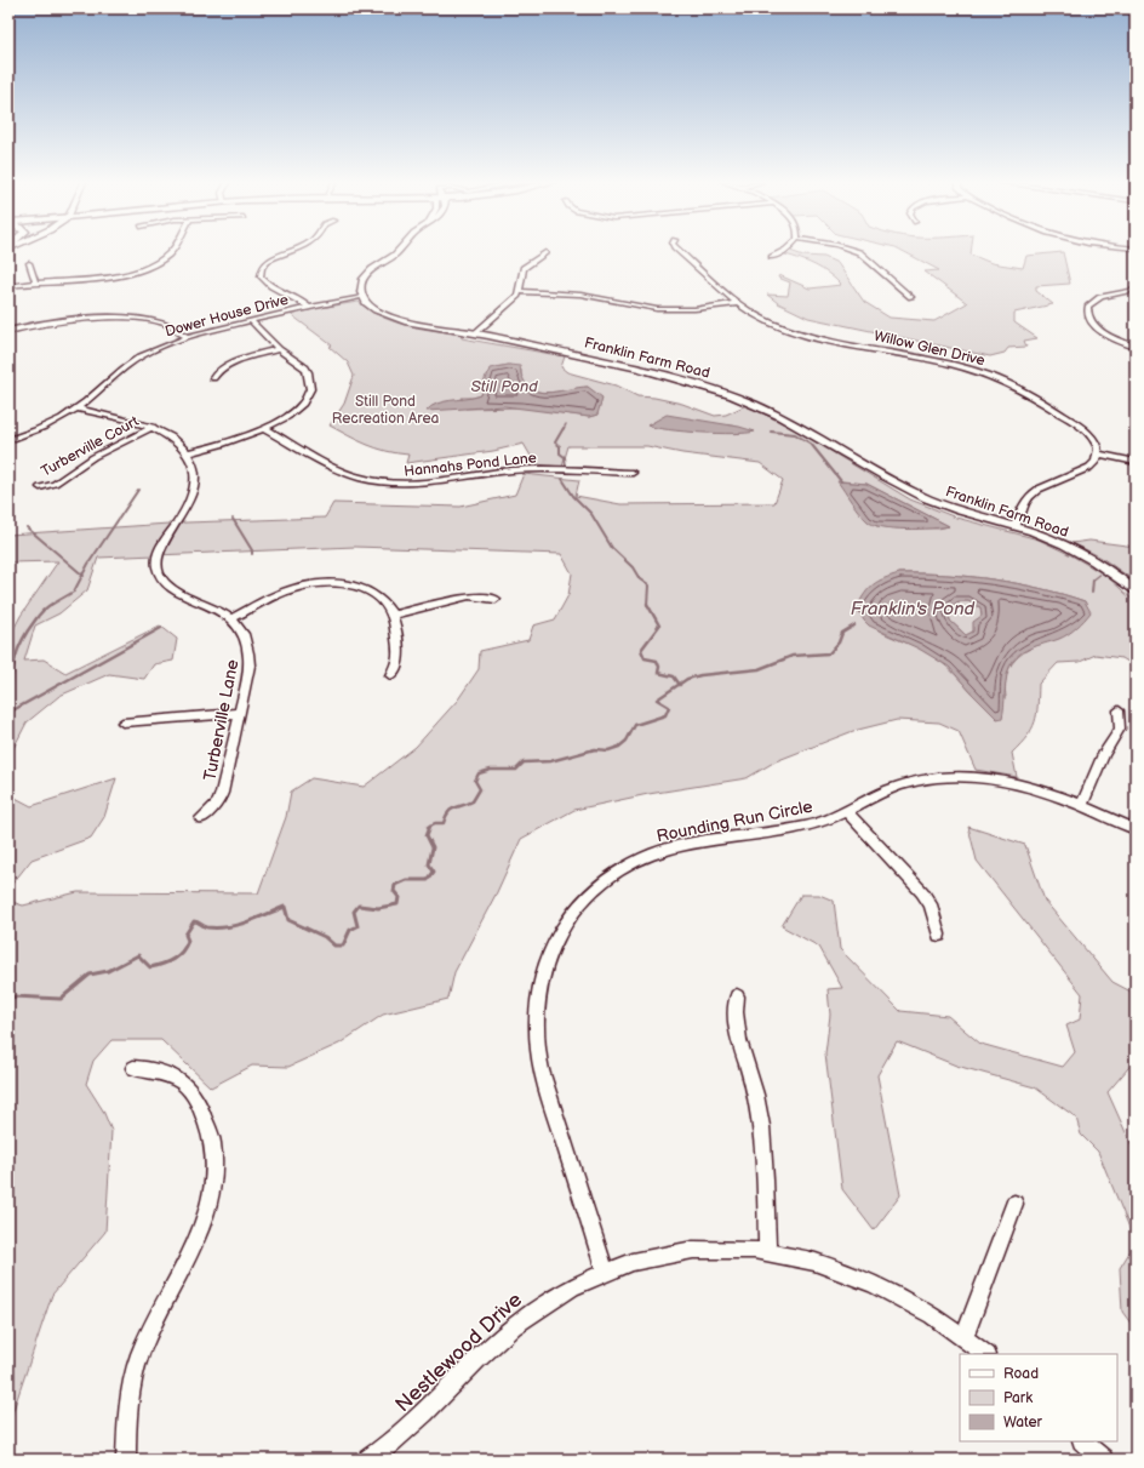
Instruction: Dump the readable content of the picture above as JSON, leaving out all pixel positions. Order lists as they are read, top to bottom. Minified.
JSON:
{"streets":{"street":["Dower House Drive","Willow Glen Drive","Franklin Farm Road","Turberville Court","Hannahs Pond Lane","Turberville Lane","Rounding Run Circle","Nestlewood Drive"]},"crossings":[["Dower House Drive","Franklin Farm Road"],["Dower House Drive","Turberville Lane"],["Turberville Court","Turberville Lane"],["Rounding Run Circle","Nestlewood Drive"]],"water":["Still Pond","Franklin's Pond"],"parks":["Still Pond Recreation Area"],"legend":["Road","Park","Water"]}
